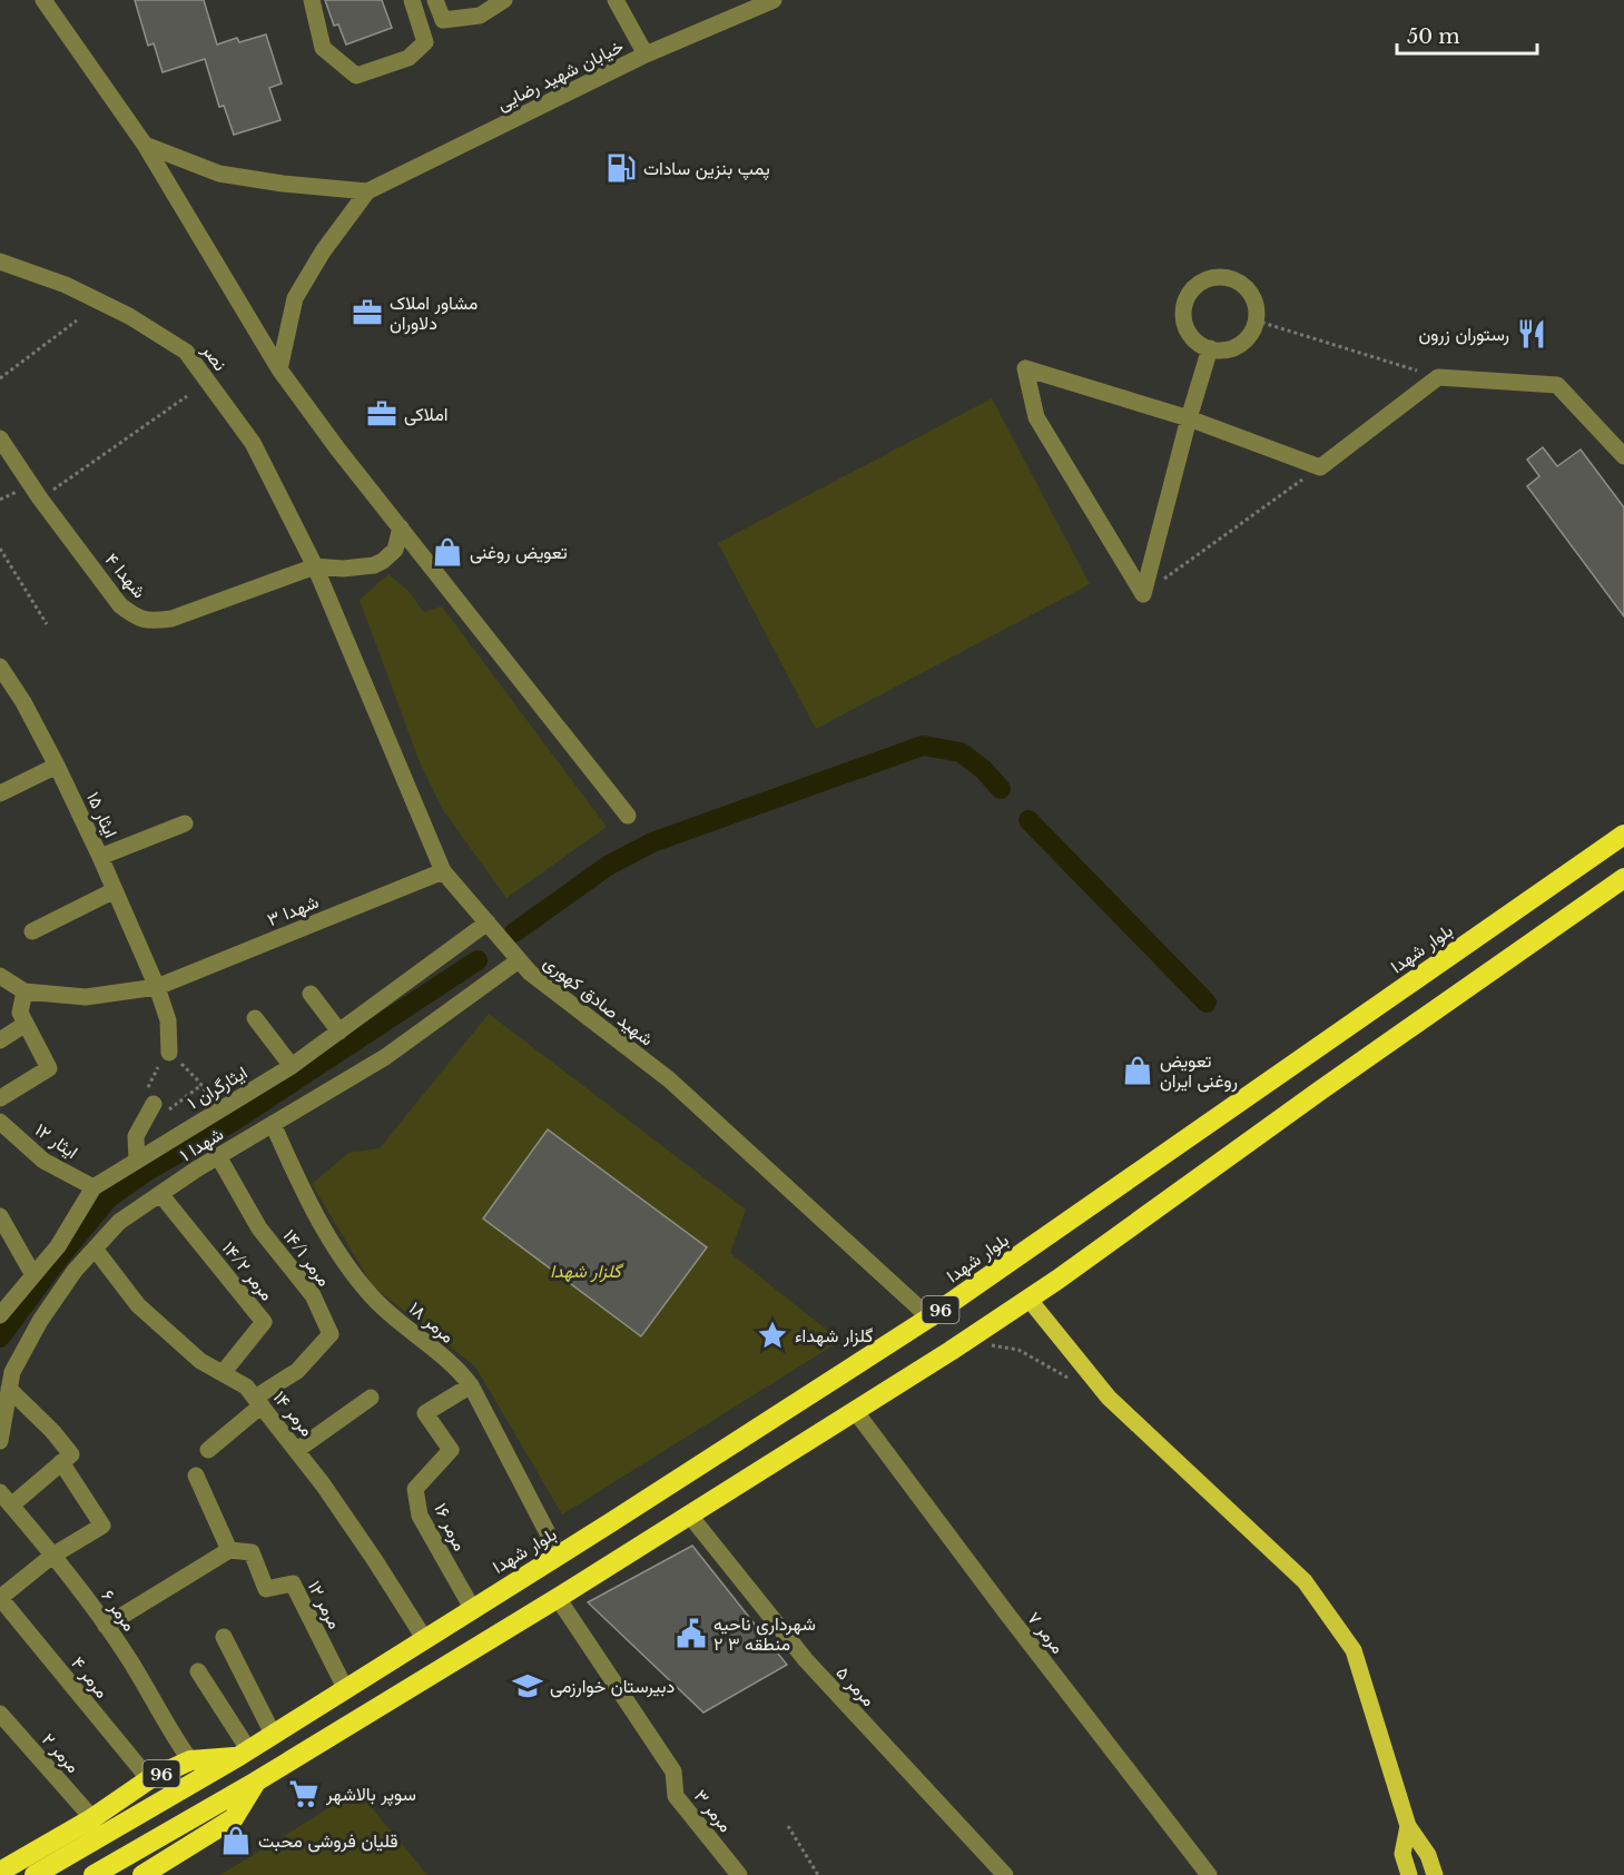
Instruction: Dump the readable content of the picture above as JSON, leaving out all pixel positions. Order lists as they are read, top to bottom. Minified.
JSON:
{"streets":{"highway":["بلوار شهدا","96"],"street":["خیابان شهید رضایی","نصر","شهدا ۴","ایثار ۱۵","شهدا ۳","شهید صادق کهوری","ایثارگران ۱","ایثار ۱۲","شهدا ۱","مرمر ۱۴/۱","مرمر ۱۴/۲","مرمر ۱۸","مرمر ۱۴","مرمر ۱۶","مرمر ۱۲","مرمر ۶","مرمر ۷","مرمر ۴","مرمر ۵","مرمر ۲","مرمر ۳"]},"crossings":[["نصر","شهدا ۴"],["نصر","شهید صادق کهوری"],["شهدا ۴","شهید صادق کهوری"],["ایثار ۱۵","شهدا ۳"],["شهدا ۳","شهید صادق کهوری"],["بلوار شهدا","شهید صادق کهوری"],["بلوار شهدا","96"],["بلوار شهدا","مرمر ۱۸"],["بلوار شهدا","مرمر ۱۴"],["بلوار شهدا","مرمر ۱۶"],["بلوار شهدا","مرمر ۱۲"],["شهید صادق کهوری","ایثارگران ۱"],["شهید صادق کهوری","شهدا ۱"],["ایثارگران ۱","ایثار ۱۲"],["شهدا ۱","مرمر ۱۴/۱"],["شهدا ۱","مرمر ۱۴/۲"],["شهدا ۱","مرمر ۱۸"],["شهدا ۱","مرمر ۱۴"],["مرمر ۱۴/۱","مرمر ۱۴"],["مرمر ۱۴/۲","مرمر ۱۴"],["96","مرمر ۶"],["96","مرمر ۷"],["96","مرمر ۴"],["96","مرمر ۵"],["96","مرمر ۲"],["96","مرمر ۳"],["مرمر ۱۸","مرمر ۱۶"]],"parks":["گلزار شهدا"],"places":{"fuel station":["پمپ بنزین سادات"],"office":["مشاور املاک دلاوران","املاکی"],"restaurant":["رستوران زرون"],"shop":["تعویض روغنی","تعویض روغنی ایران","قلیان فروشی محبت"],"place":["گلزار شهداء"],"public building":["شهرداری ناحیه ۲ منطقه ۳"],"school or university":["دبیرستان خوارزمی"],"supermarket":["سوپر بالاشهر"]},"scale_bar":"50 m"}
